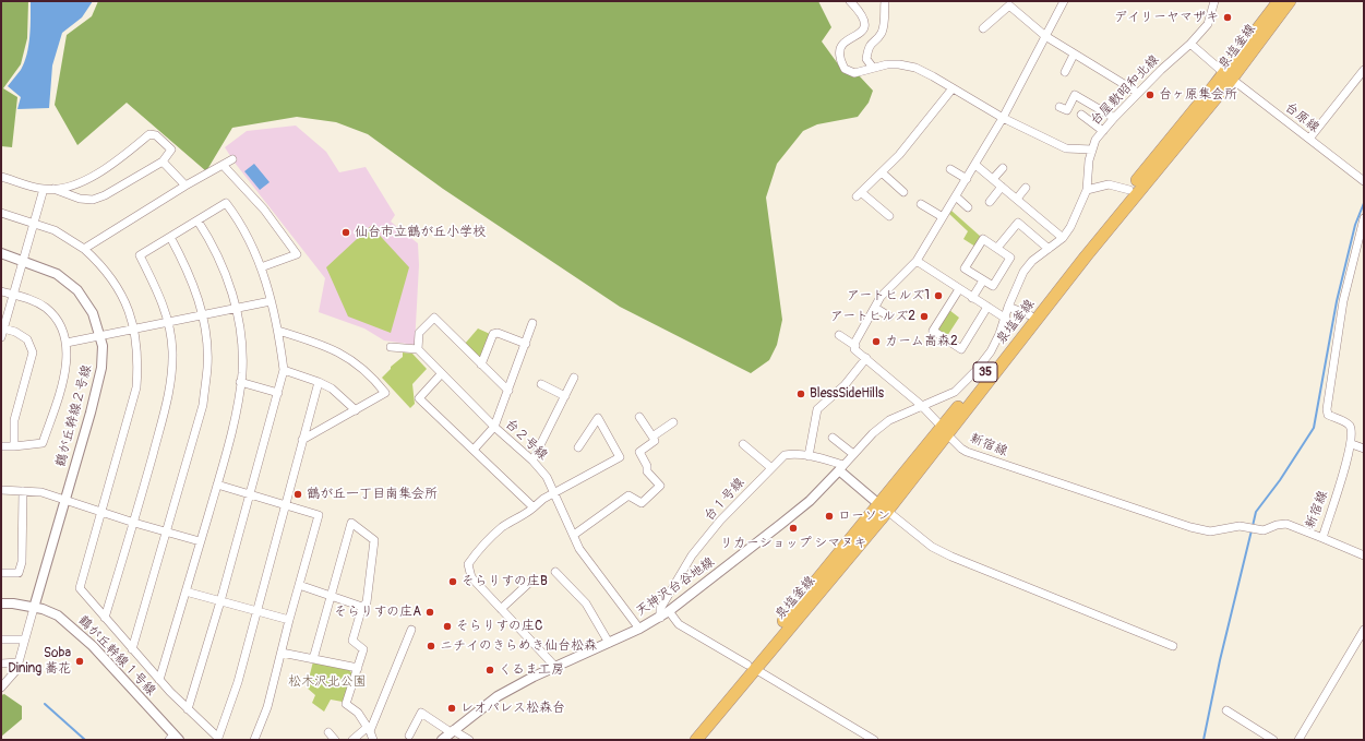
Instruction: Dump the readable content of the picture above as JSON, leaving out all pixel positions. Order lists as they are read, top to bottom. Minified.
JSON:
{"streets":{"main road":["泉塩釜線","35"],"street":["台屋敷昭和北線","台原線","鶴が丘幹線２号線","台２号線","新宿線","台１号線","天神沢台谷地線","鶴が丘幹線１号線"]},"crossings":[["泉塩釜線","台原線"],["泉塩釜線","新宿線"],["台屋敷昭和北線","台原線"],["台屋敷昭和北線","新宿線"],["台屋敷昭和北線","台１号線"],["台屋敷昭和北線","天神沢台谷地線"],["鶴が丘幹線２号線","鶴が丘幹線１号線"],["台２号線","天神沢台谷地線"],["台１号線","天神沢台谷地線"]],"parks":["松木沢北公園"],"places":["デイリーヤマザキ","台ヶ原集会所","仙台市立鶴が丘小学校","アートヒルズ1","アートヒルズ2","カーム高森2","BlessSideHills","鶴が丘一丁目南集会所","ローソン","リカーショップ シマヌキ","そらりすの庄B","そらりすの庄A","そらりすの庄C","ニチイのきらめき仙台松森","Soba Dining 蕎花","くるま工房","レオパレス松森台"]}
